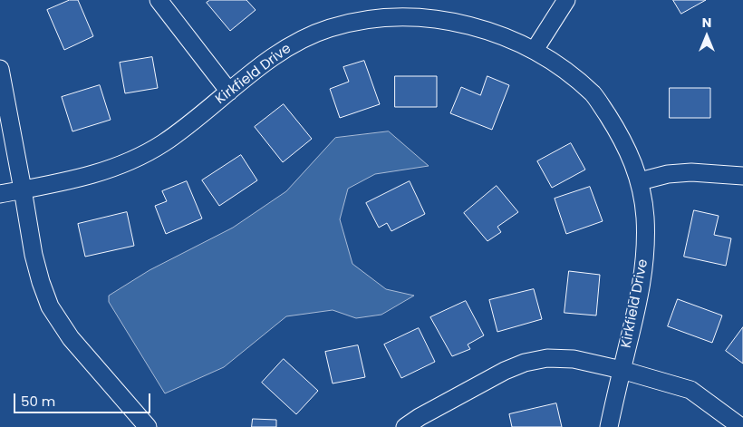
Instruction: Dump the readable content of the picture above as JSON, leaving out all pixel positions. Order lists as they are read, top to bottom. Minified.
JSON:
{"streets":{"street":["Kirkfield Drive"]},"scale_bar":"50 m","north":"top"}
